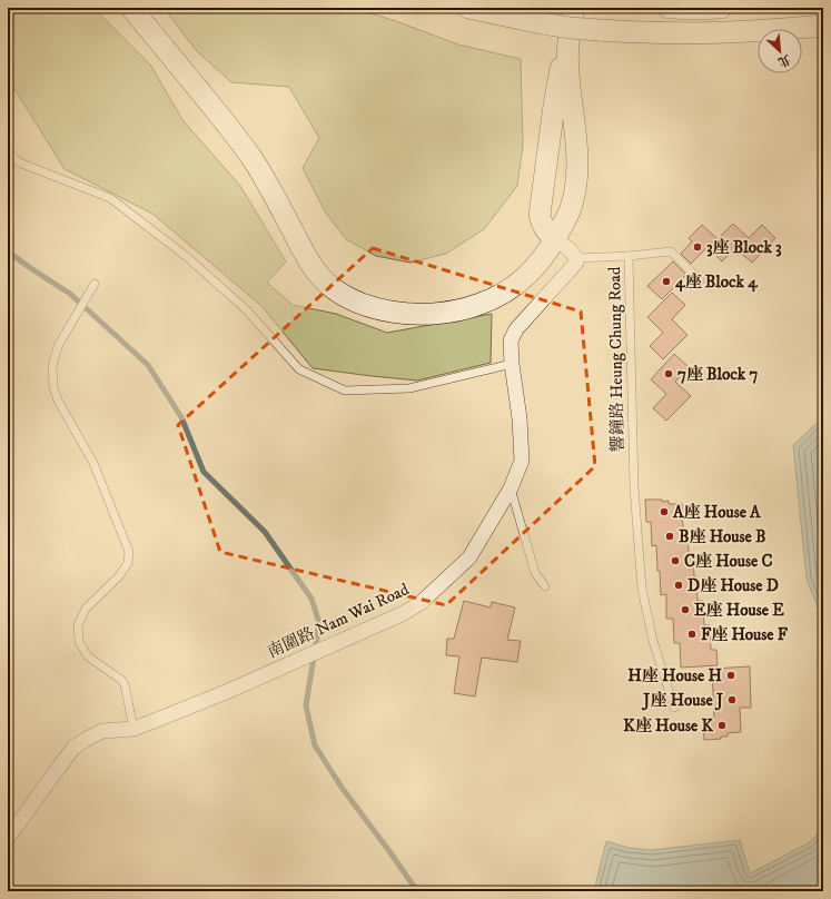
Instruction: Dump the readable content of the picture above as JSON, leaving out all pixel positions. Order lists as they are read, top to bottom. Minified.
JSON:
{"streets":{"street":["南圍路 Nam Wai Road"],"lane":["響鐘路 Heung Chung Road"]},"crossings":[["響鐘路 Heung Chung Road","南圍路 Nam Wai Road"]],"places":["3座 Block 3","4座 Block 4","7座 Block 7","A座 House A","B座 House B","C座 House C","D座 House D","E座 House E","F座 House F","H座 House H","J座 House J","K座 House K"],"north":"bottom right"}
